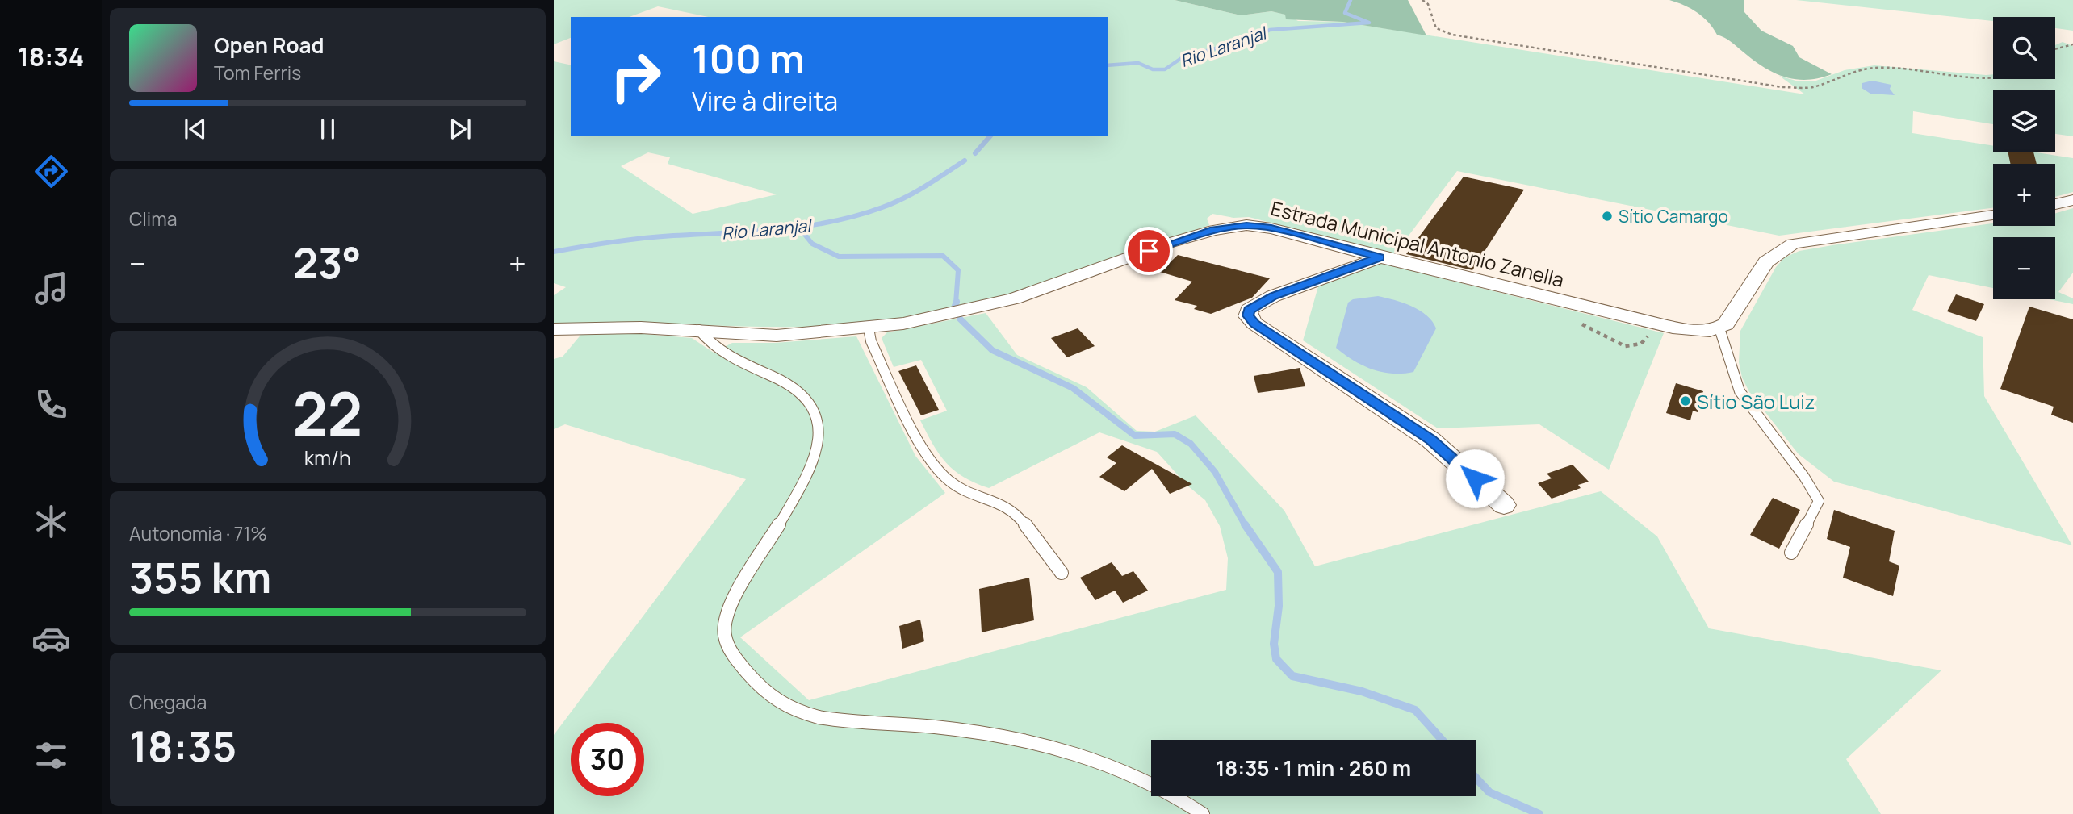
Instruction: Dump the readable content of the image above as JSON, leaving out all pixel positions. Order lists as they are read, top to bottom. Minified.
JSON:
{"streets":{"street":["Estrada Municipal Antonio Zanella"]},"water":["Rio Laranjal"],"places":["Sítio Camargo","Sítio São Luiz"],"page":{"tabs":"18:34","map_buttons":["+","−"],"turn":["100 m","Vire à direita"],"song":["Open Road","Tom Ferris"],"tile":["Clima",["Autonomia · 71%","355 km"],["Chegada","18:35"]],"heat":["−","23°","+"],"limit":"30","trip":"18:35 · 1 min · 260 m","gauge":["22","km/h"]}}
